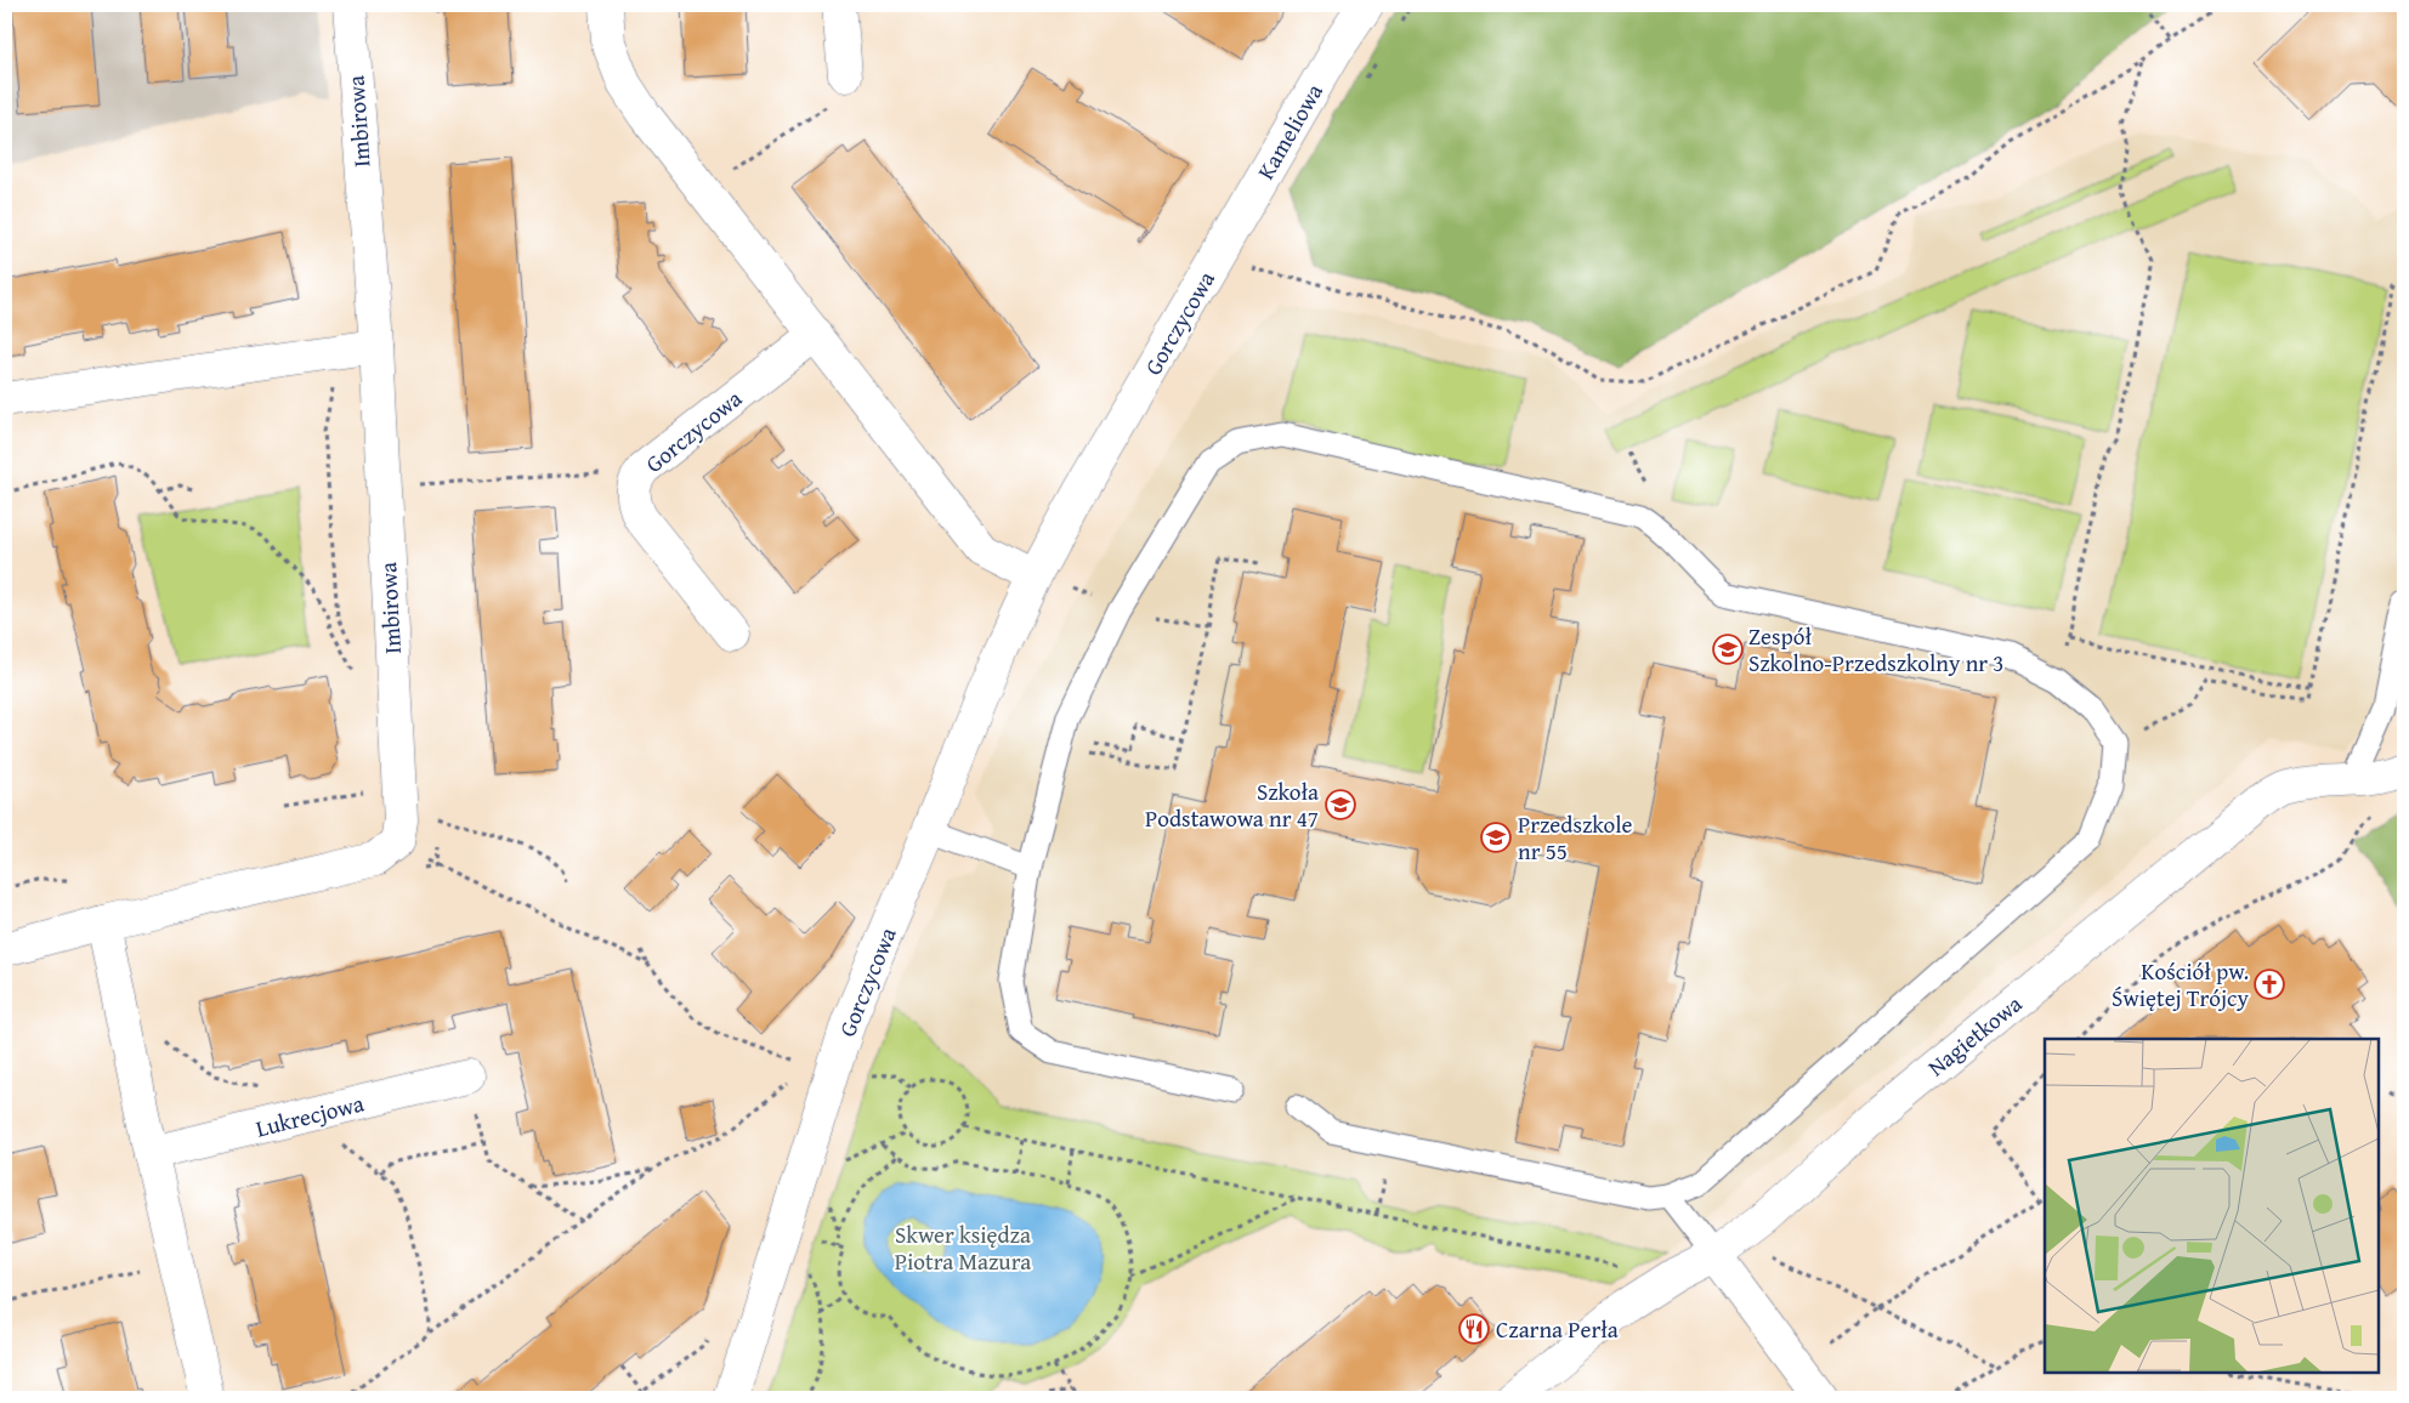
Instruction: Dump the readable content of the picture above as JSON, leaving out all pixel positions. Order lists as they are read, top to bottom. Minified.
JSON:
{"streets":{"street":["Imbirowa","Kameliowa","Gorczycowa","Nagietkowa","Lukrecjowa"]},"crossings":[["Kameliowa","Gorczycowa"]],"parks":["Skwer księdza Piotra Mazura"],"places":{"school or university":["Zespół Szkolno-Przedszkolny nr 3","Szkoła Podstawowa nr 47","Przedszkole nr 55"],"church":["Kościół pw. Świętej Trójcy"],"restaurant":["Czarna Perła"]}}
